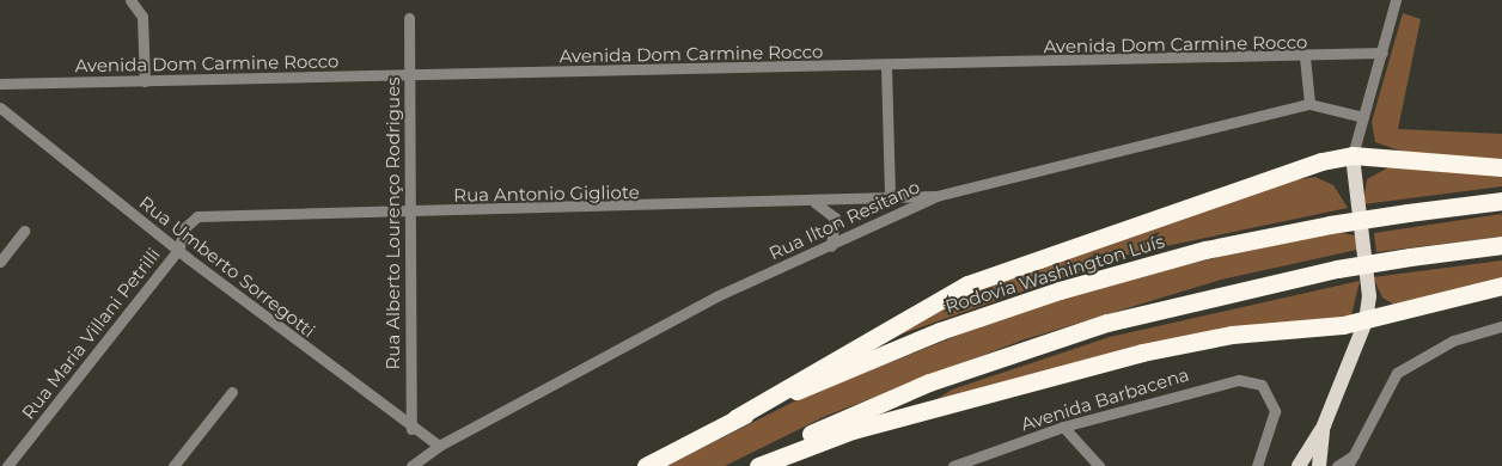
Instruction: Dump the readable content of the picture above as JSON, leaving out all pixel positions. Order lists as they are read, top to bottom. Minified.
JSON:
{"streets":{"highway":["Rodovia Washington Luís"],"street":["Avenida Dom Carmine Rocco","Rua Antonio Gigliote","Rua Ilton Resitano","Rua Alberto Lourenço Rodrigues","Rua Umberto Sorregotti","Rua Maria Villani Petrilli","Avenida Barbacena"]},"crossings":[["Avenida Dom Carmine Rocco","Rua Alberto Lourenço Rodrigues"],["Rua Antonio Gigliote","Rua Ilton Resitano"],["Rua Antonio Gigliote","Rua Alberto Lourenço Rodrigues"],["Rua Antonio Gigliote","Rua Umberto Sorregotti"],["Rua Antonio Gigliote","Rua Maria Villani Petrilli"],["Rua Ilton Resitano","Rua Umberto Sorregotti"],["Rua Alberto Lourenço Rodrigues","Rua Umberto Sorregotti"],["Rua Umberto Sorregotti","Rua Maria Villani Petrilli"]]}
